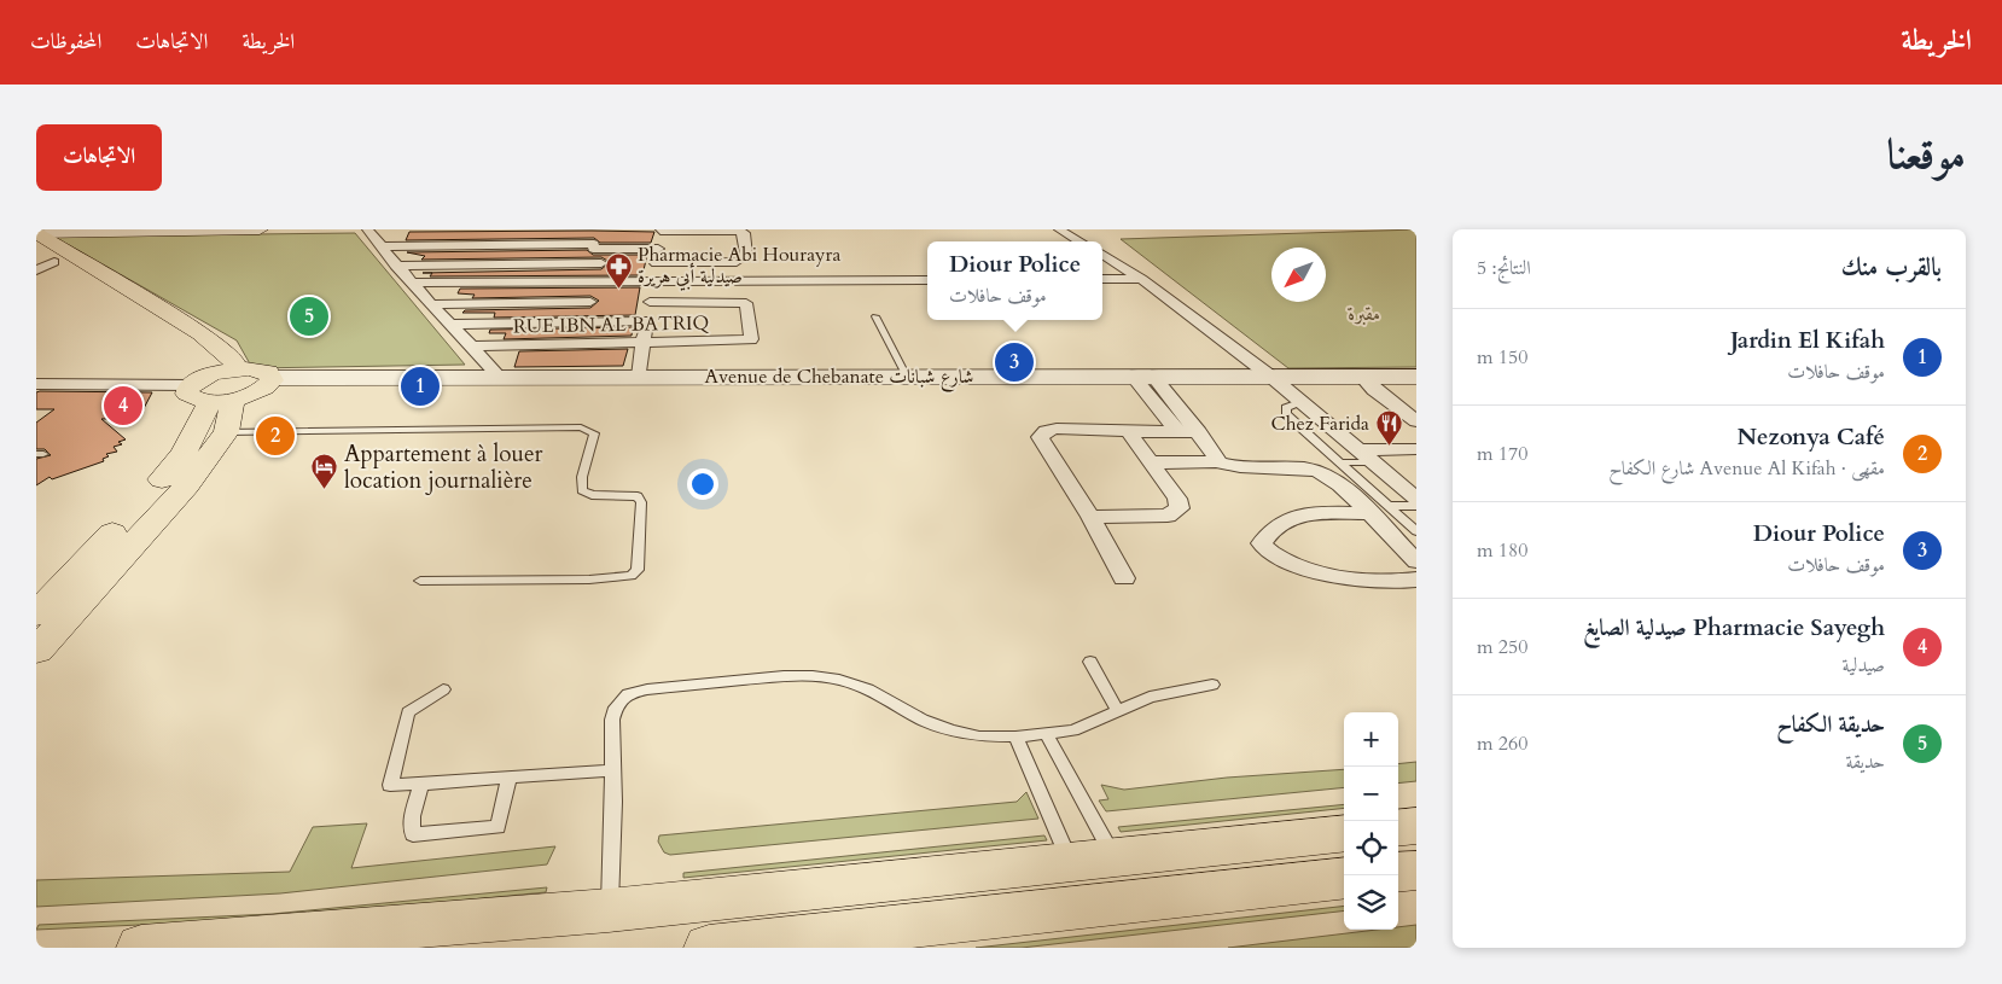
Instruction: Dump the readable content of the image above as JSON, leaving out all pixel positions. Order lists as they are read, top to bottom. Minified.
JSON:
{"streets":{"street":["RUE IBN AL BATRIQ","Avenue de Chebanate شارع شبانات"]},"parks":["مقبرة"],"places":{"pharmacy":["Pharmacie Abi Hourayra صيدلية أبي هريرة"],"restaurant":["Chez Farida"],"hotel":["Appartement à louer location journalière"]},"north":"bottom left","page":{"header":"الخريطة","nav":["الخريطة","الاتجاهات","المحفوظات"],"title":"موقعنا","buttons":"الاتجاهات","heading":["بالقرب منك","النتائج: 5"],"popup":["Diour Police","موقف حافلات"],"pins":["5","3","1","4","2"],"list":[{"mark":"1","name":"Jardin El Kifah","note":"موقف حافلات","value":"150 m"},{"mark":"2","name":"Nezonya Café","note":"مقهى · Avenue Al Kifah شارع الكفاح","value":"170 m"},{"mark":"3","name":"Diour Police","note":"موقف حافلات","value":"180 m"},{"mark":"4","name":"Pharmacie Sayegh صيدلية الصايغ","note":"صيدلية","value":"250 m"},{"mark":"5","name":"حديقة الكفاح","note":"حديقة","value":"260 m"}],"map_buttons":["+","−"]}}
